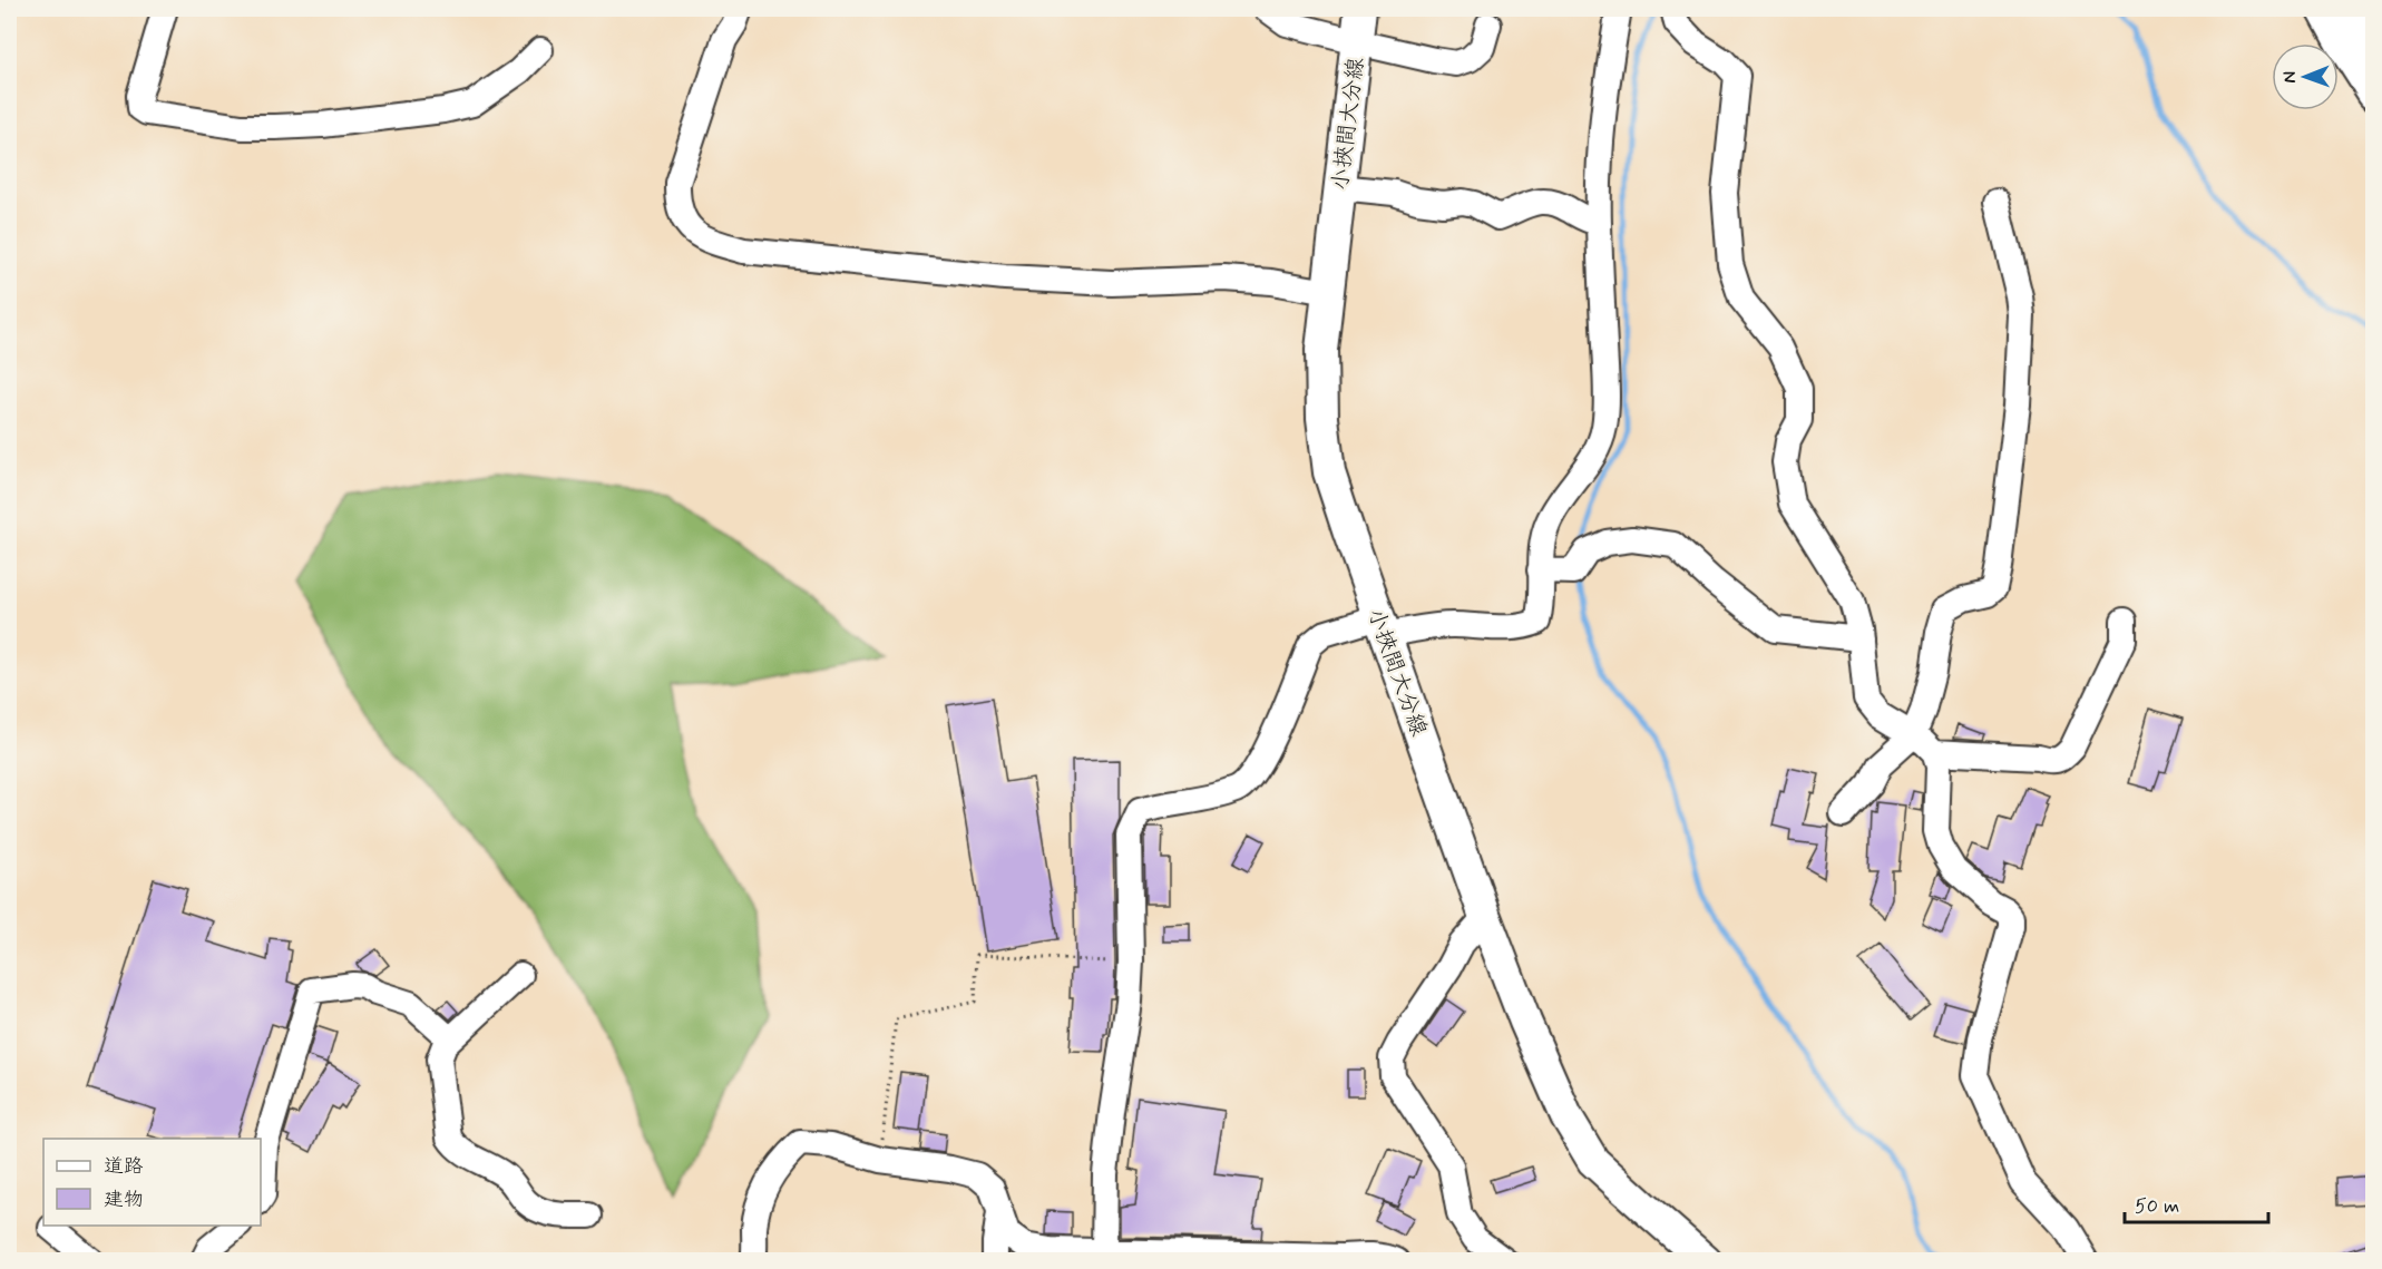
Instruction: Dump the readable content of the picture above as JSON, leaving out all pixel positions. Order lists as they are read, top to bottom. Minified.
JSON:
{"streets":{"main road":["小挾間大分線"]},"legend":["道路","建物"],"scale_bar":"50 m","north":"left"}
